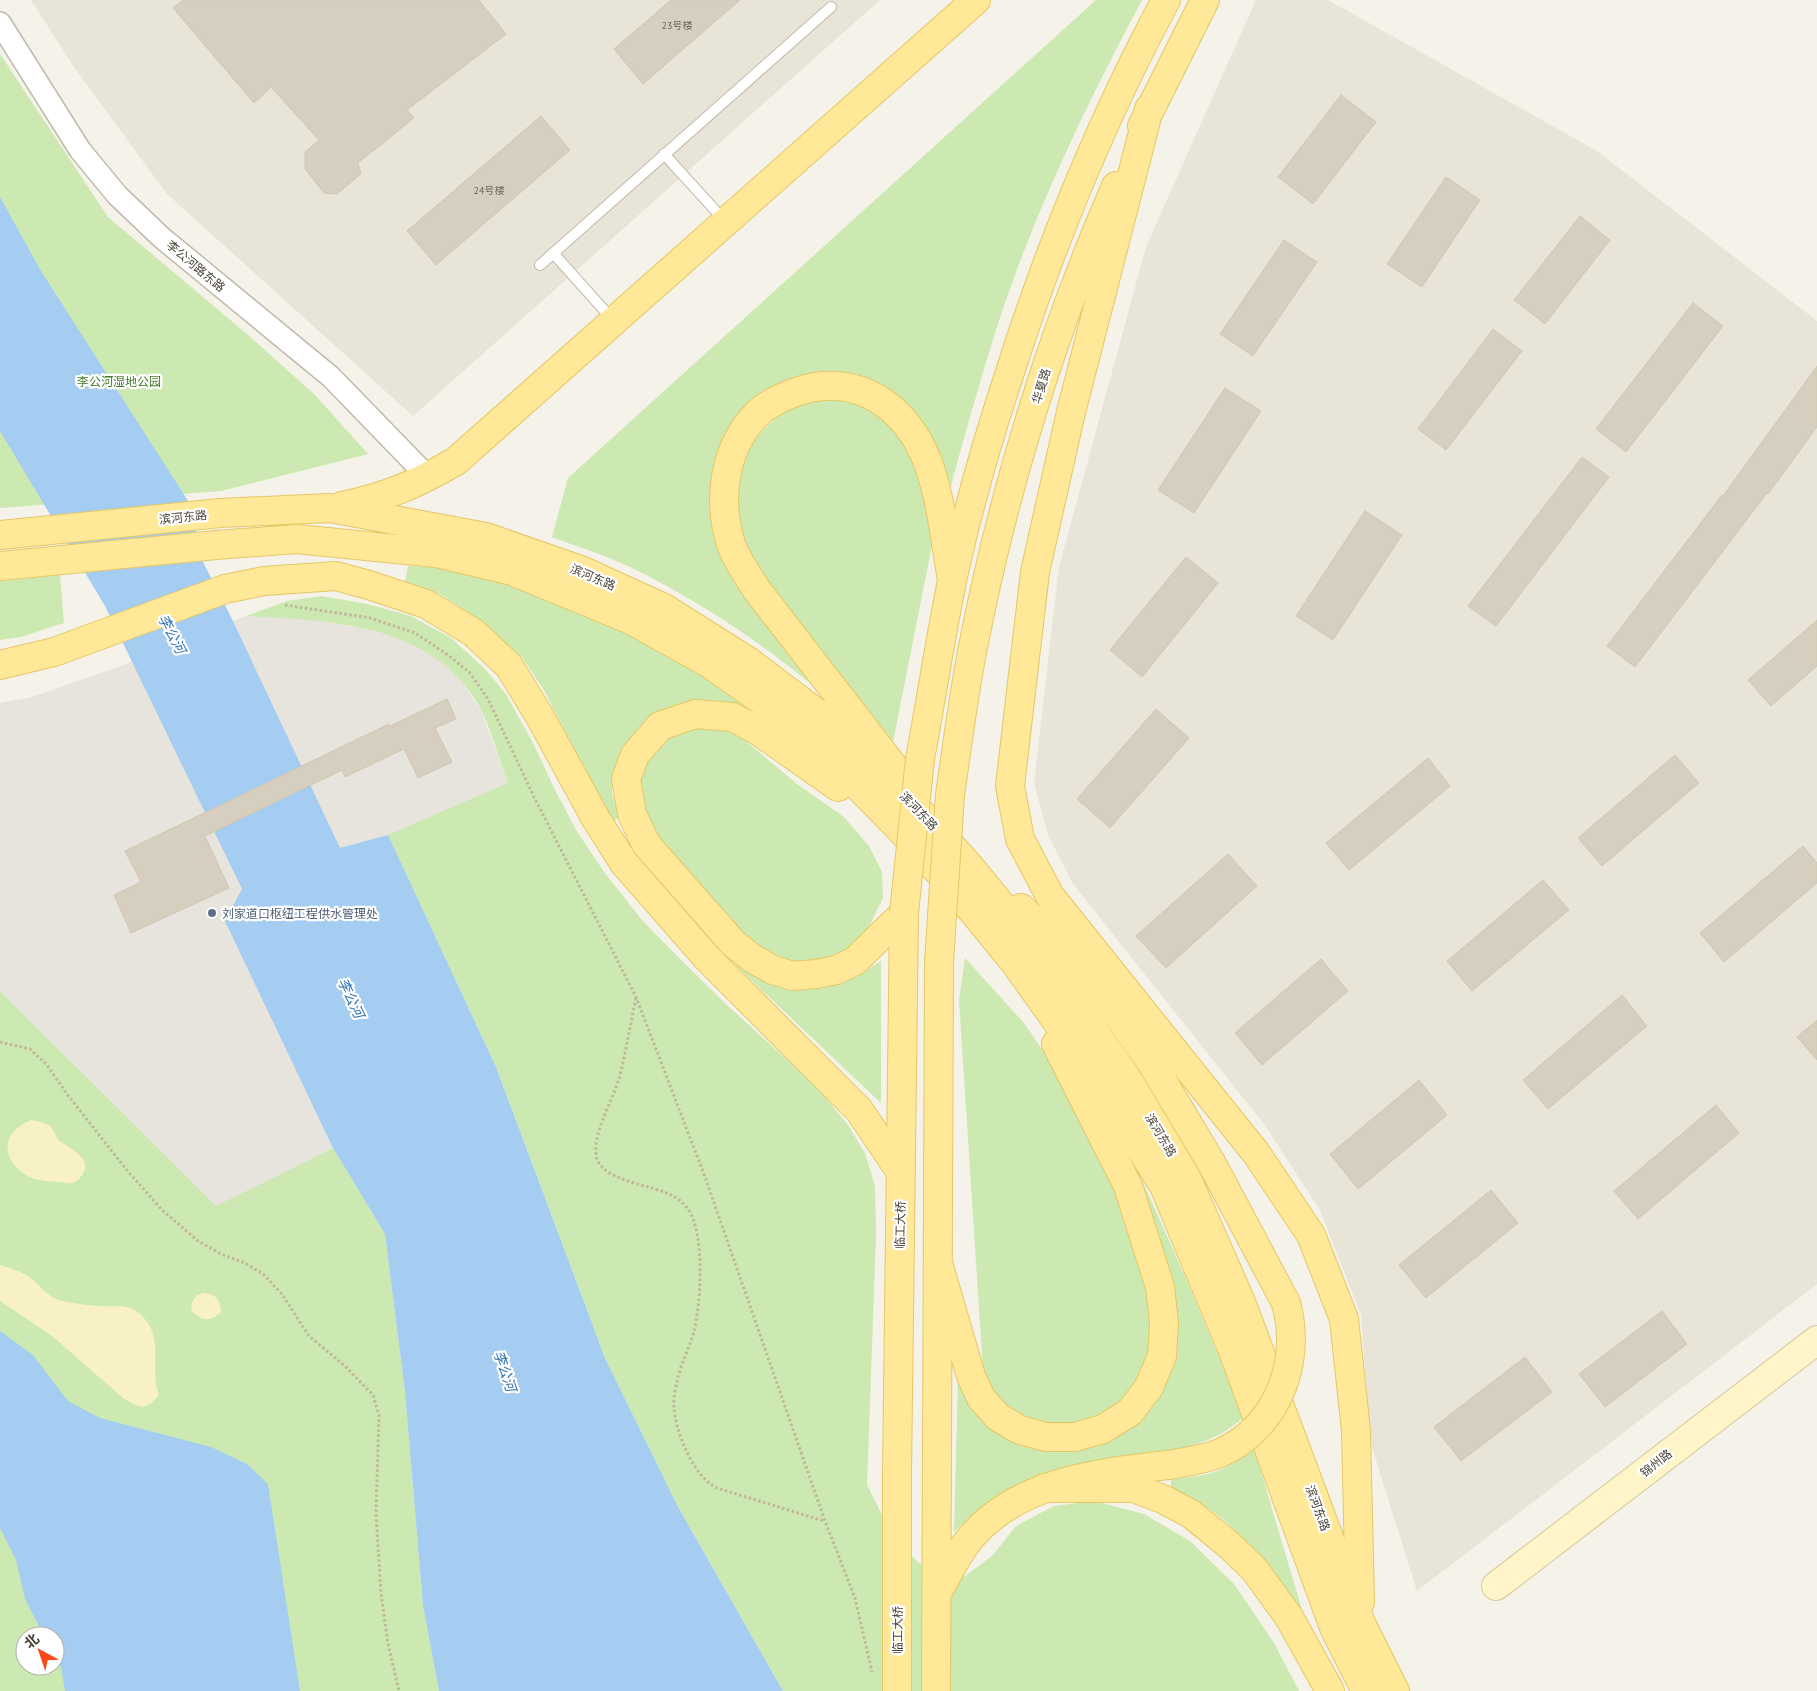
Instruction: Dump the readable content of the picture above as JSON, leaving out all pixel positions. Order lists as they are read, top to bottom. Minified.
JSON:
{"streets":{"main road":["华夏路","滨河东路","临工大桥"],"street":["李公河路东路","锦州路"]},"water":["李公河"],"parks":["李公河湿地公园"],"places":["刘家道口枢纽工程供水管理处"],"house_numbers":["23号楼","24号楼"],"north":"top left"}
